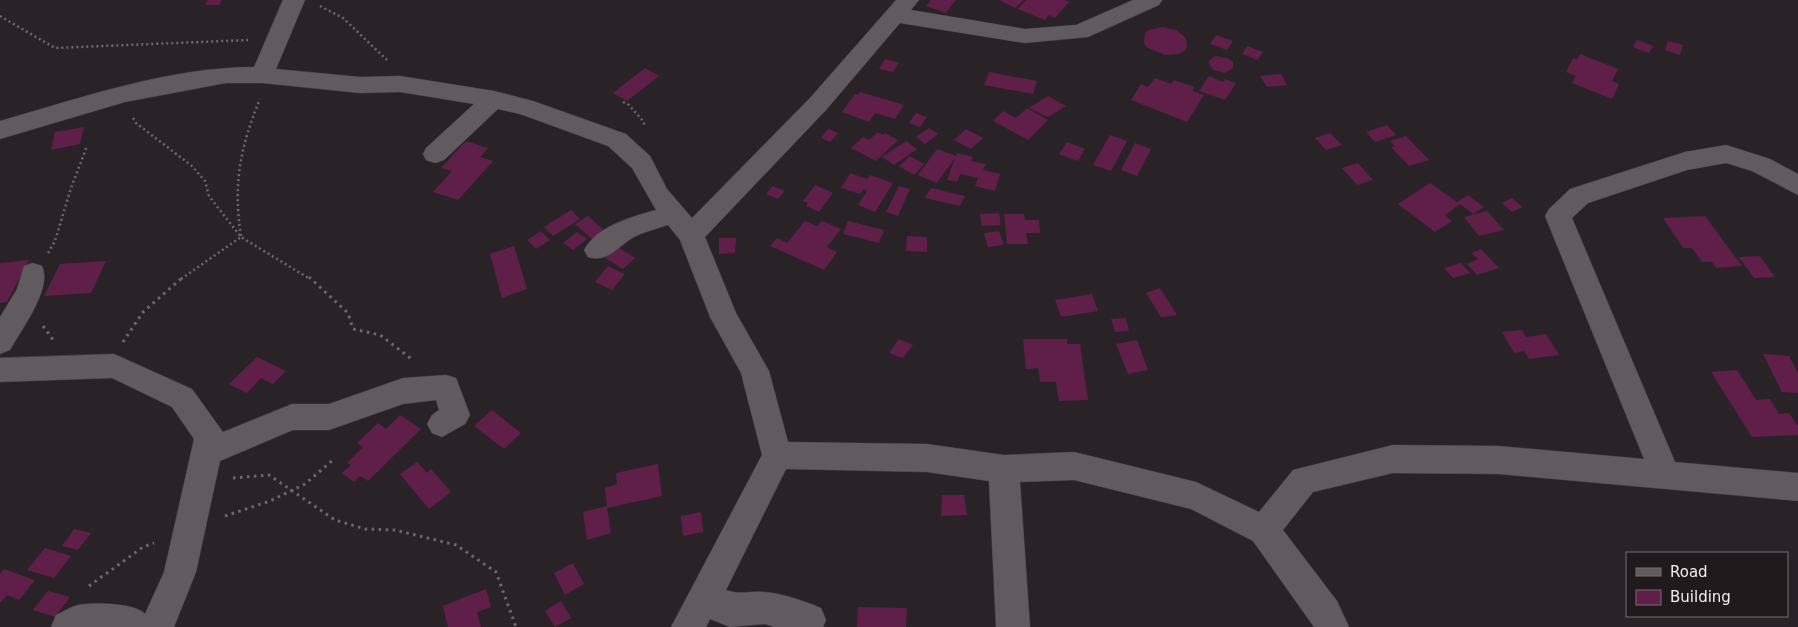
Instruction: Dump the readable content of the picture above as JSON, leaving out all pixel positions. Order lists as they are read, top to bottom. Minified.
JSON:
{"legend":["Road","Building"]}
